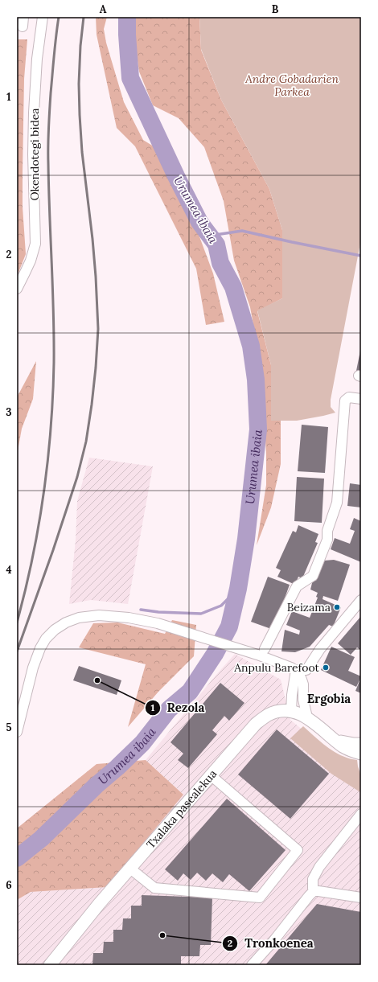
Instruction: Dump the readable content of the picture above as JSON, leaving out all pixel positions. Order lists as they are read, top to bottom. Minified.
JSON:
{"streets":{"main road":["Txalaka pasealekua"],"street":["Okendotegi bidea"]},"districts":["Ergobia"],"water":["Urumea ibaia"],"parks":["Andre Gobadarien Parkea"],"places":["Beizama","Anpulu Barefoot","Rezola","Tronkoenea"],"grid":{"columns":["A","B"],"rows":["1","2","3","4","5","6"]}}
